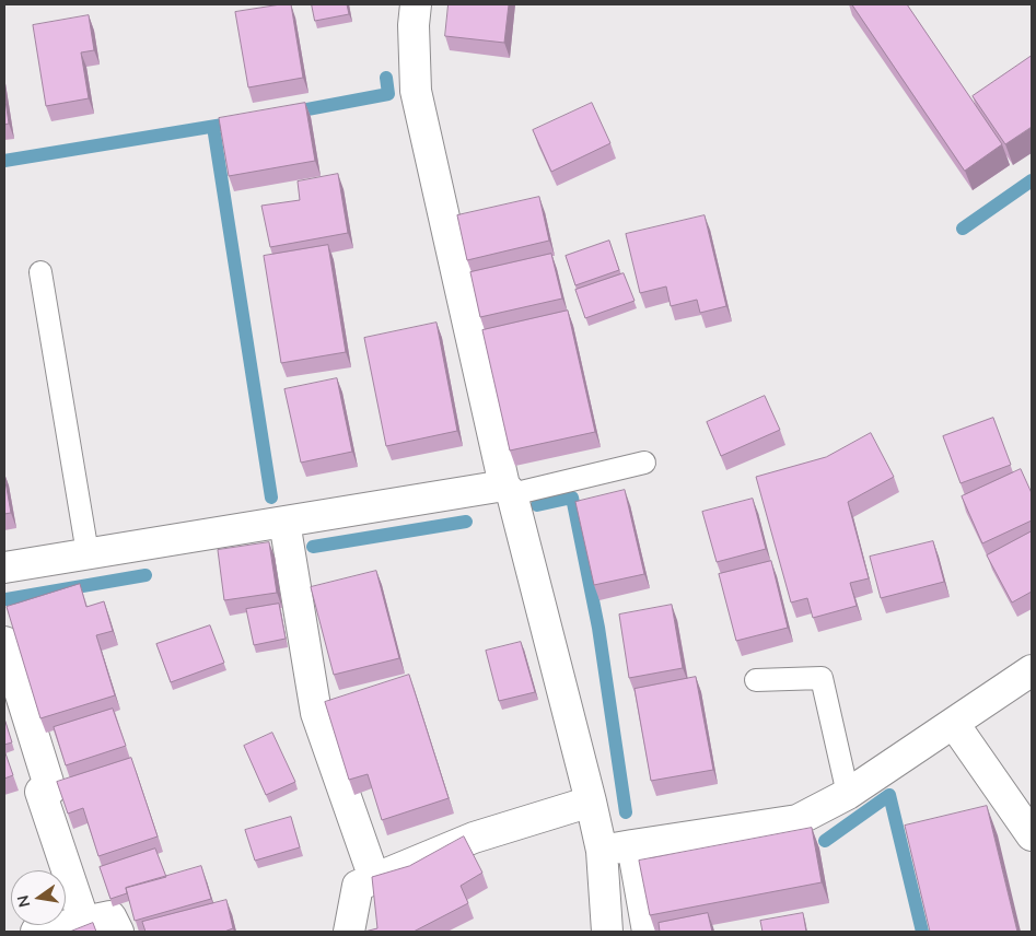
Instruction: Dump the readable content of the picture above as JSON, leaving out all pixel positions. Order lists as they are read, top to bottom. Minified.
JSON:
{"north":"left"}
